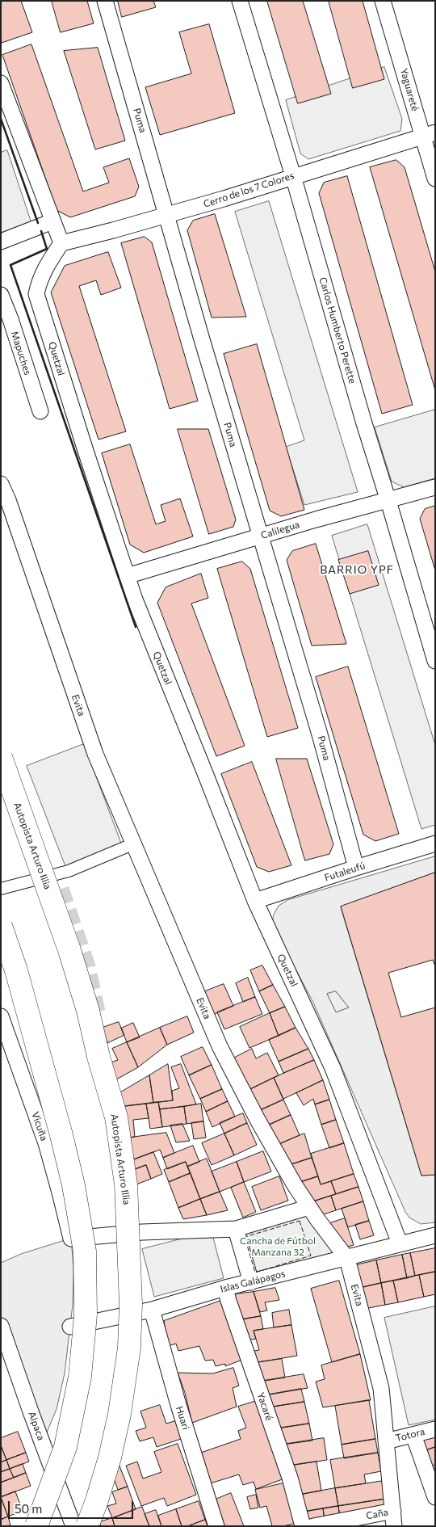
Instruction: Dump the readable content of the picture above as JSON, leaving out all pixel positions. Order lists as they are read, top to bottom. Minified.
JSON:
{"streets":{"highway":["Autopista Arturo Illia"],"street":["Yaguareté","Puma","Cerro de los 7 Colores","Carlos Humberto Perette","Mapuches","Quetzal","Calilegua","Evita","Futaleufú","Vicuña","Islas Galápagos","Yacaré","Huari","Alpaca","Totora","Caña"]},"crossings":[["Yaguareté","Cerro de los 7 Colores"],["Puma","Cerro de los 7 Colores"],["Puma","Calilegua"],["Puma","Futaleufú"],["Cerro de los 7 Colores","Carlos Humberto Perette"],["Cerro de los 7 Colores","Quetzal"],["Carlos Humberto Perette","Calilegua"],["Quetzal","Calilegua"],["Quetzal","Futaleufú"],["Quetzal","Islas Galápagos"],["Evita","Islas Galápagos"],["Evita","Totora"],["Evita","Caña"],["Autopista Arturo Illia","Alpaca"],["Islas Galápagos","Yacaré"],["Islas Galápagos","Huari"]],"districts":["BARRIO YPF"],"parks":["Cancha de Fútbol Manzana 32"],"scale_bar":"50 m"}
